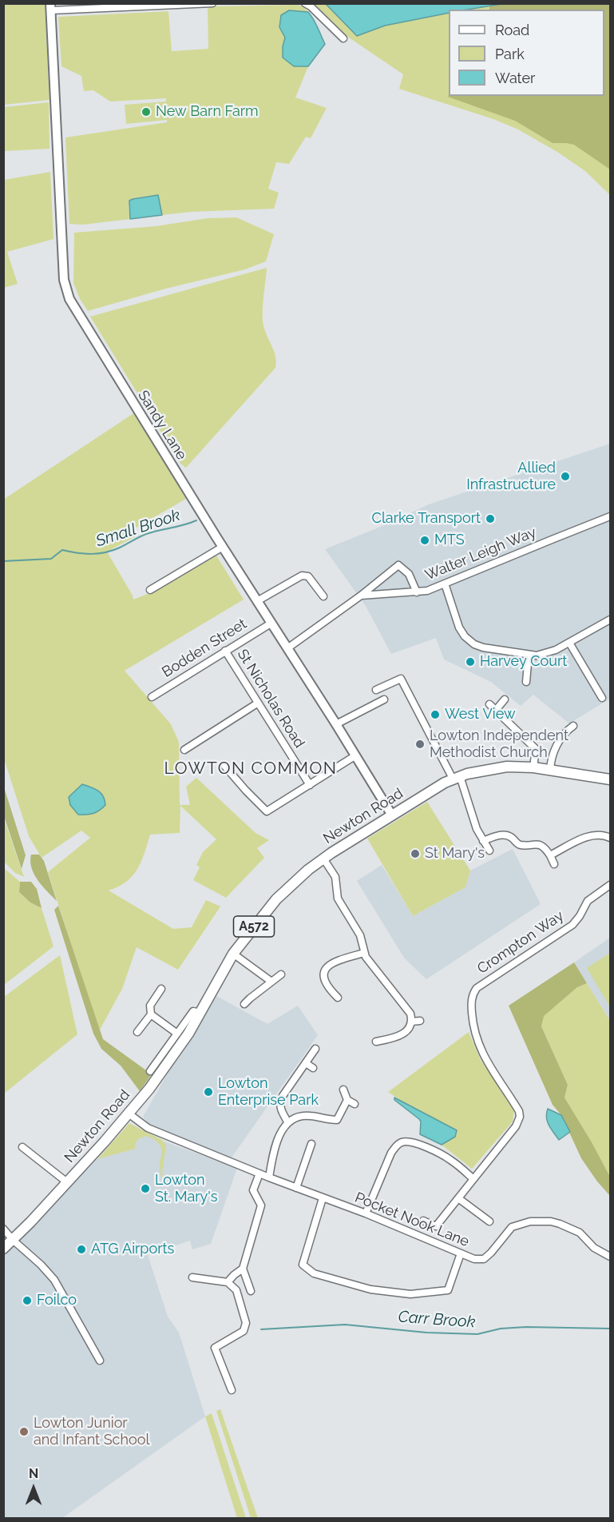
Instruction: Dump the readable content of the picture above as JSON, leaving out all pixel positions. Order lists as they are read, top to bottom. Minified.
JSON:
{"streets":{"main road":["Newton Road","A572"],"street":["Sandy Lane","Walter Leigh Way","Bodden Street","St Nicholas Road","Crompton Way","Pocket Nook Lane"]},"crossings":[["Sandy Lane","Bodden Street"],["Sandy Lane","Newton Road"],["Bodden Street","St Nicholas Road"],["Newton Road","Pocket Nook Lane"]],"districts":["LOWTON COMMON"],"water":["Small Brook","Carr Brook"],"places":["New Barn Farm","Allied Infrastructure","Clarke Transport","MTS","Harvey Court","West View","Lowton Independent Methodist Church","St Mary's","Lowton Enterprise Park","Lowton St. Mary's","ATG Airports","Foilco","Lowton Junior and Infant School"],"legend":["Road","Park","Water"],"north":"top"}
